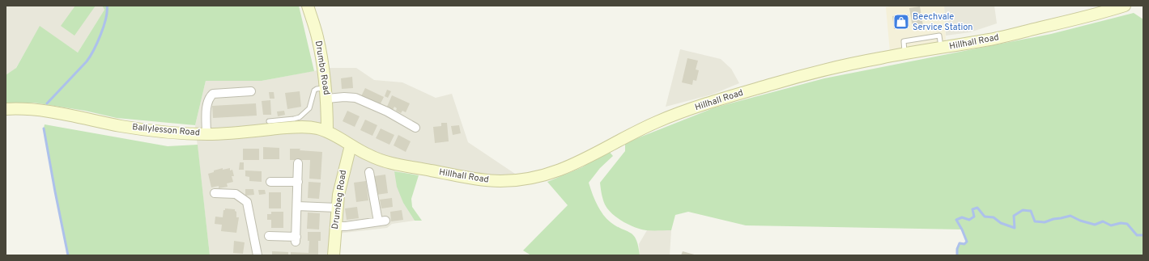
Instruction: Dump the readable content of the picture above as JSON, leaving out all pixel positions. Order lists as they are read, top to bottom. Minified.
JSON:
{"streets":{"main road":["Hillhall Road","Drumbo Road","Ballylesson Road","Drumbeg Road"]},"crossings":[["Hillhall Road","Drumbo Road"],["Hillhall Road","Ballylesson Road"],["Hillhall Road","Drumbeg Road"],["Drumbo Road","Ballylesson Road"]],"places":{"shop":["Beechvale Service Station"]}}
